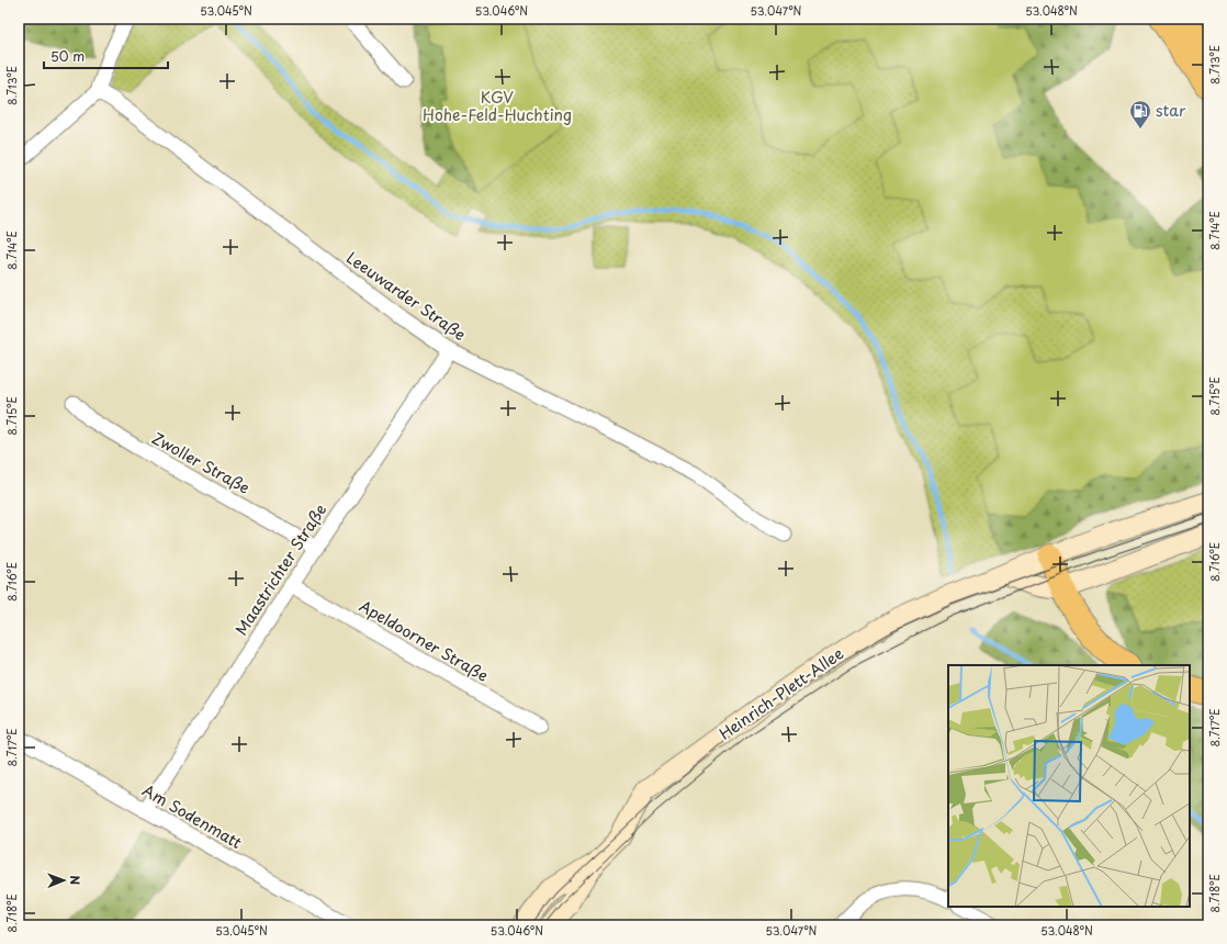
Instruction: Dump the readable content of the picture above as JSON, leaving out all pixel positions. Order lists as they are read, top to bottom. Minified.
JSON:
{"streets":{"main road":["Heinrich-Plett-Allee"],"street":["Leeuwarder Straße","Zwoller Straße","Maastrichter Straße","Apeldoorner Straße","Am Sodenmatt"]},"crossings":[["Leeuwarder Straße","Maastrichter Straße"],["Zwoller Straße","Maastrichter Straße"],["Maastrichter Straße","Apeldoorner Straße"],["Maastrichter Straße","Am Sodenmatt"]],"parks":["KGV Hohe-Feld-Huchting"],"places":{"fuel station":["star"]},"scale_bar":"50 m","north":"right","coordinates":["53.045°N","53.046°N","53.047°N","53.048°N","8.713°E","8.714°E","8.715°E","8.716°E","8.717°E","8.718°E"]}
